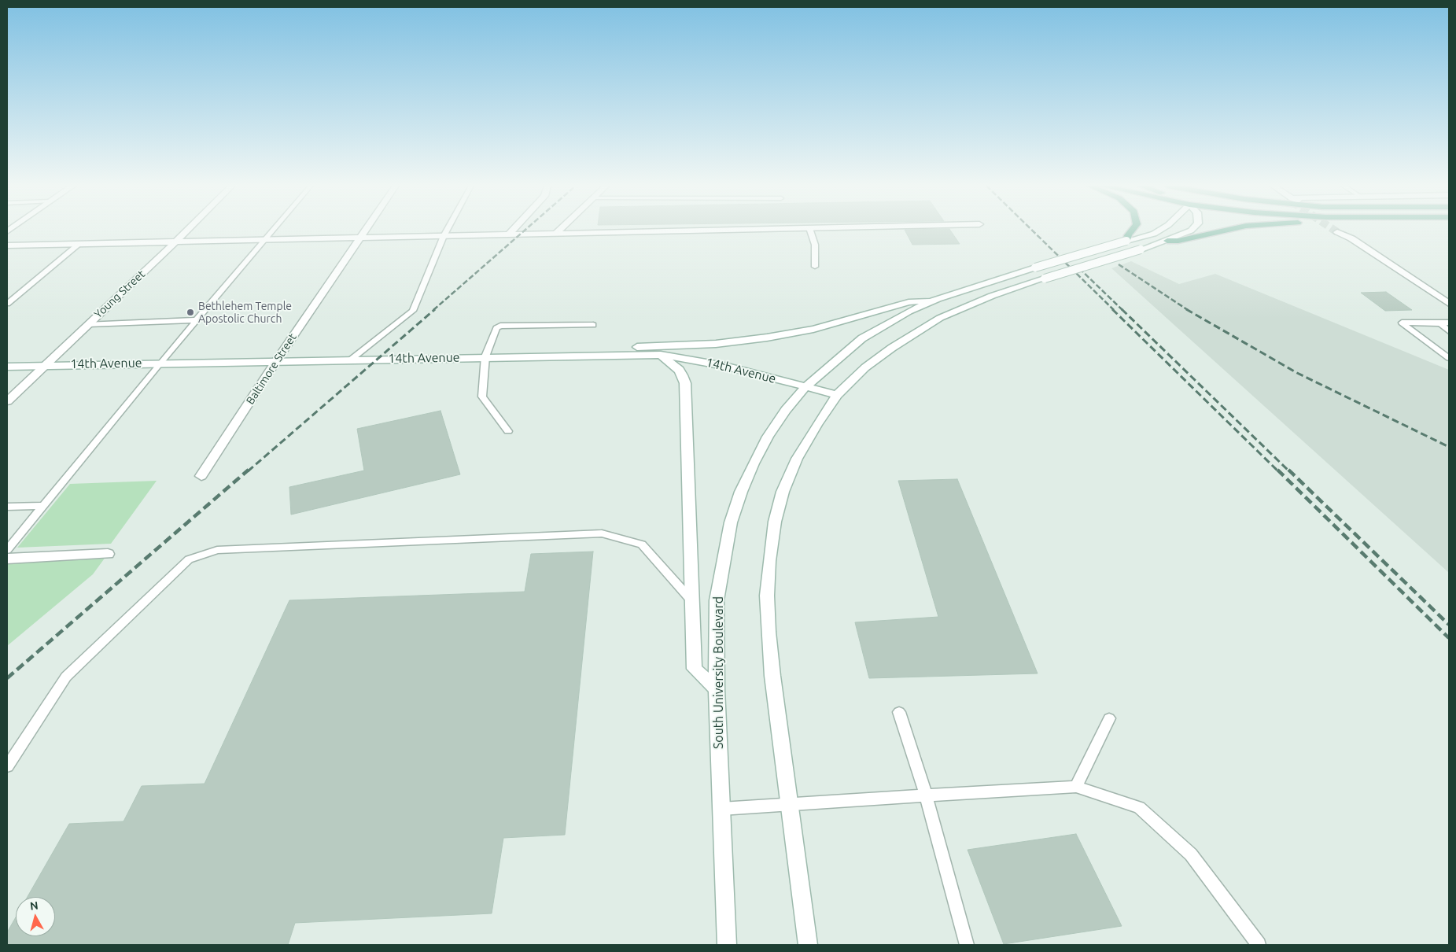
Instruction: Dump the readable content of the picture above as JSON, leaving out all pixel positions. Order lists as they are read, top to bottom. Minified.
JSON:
{"streets":{"street":["Young Street","14th Avenue","Baltimore Street","South University Boulevard"]},"crossings":[["Young Street","14th Avenue"],["14th Avenue","Baltimore Street"],["14th Avenue","South University Boulevard"]],"places":["Bethlehem Temple Apostolic Church"],"north":"top"}
